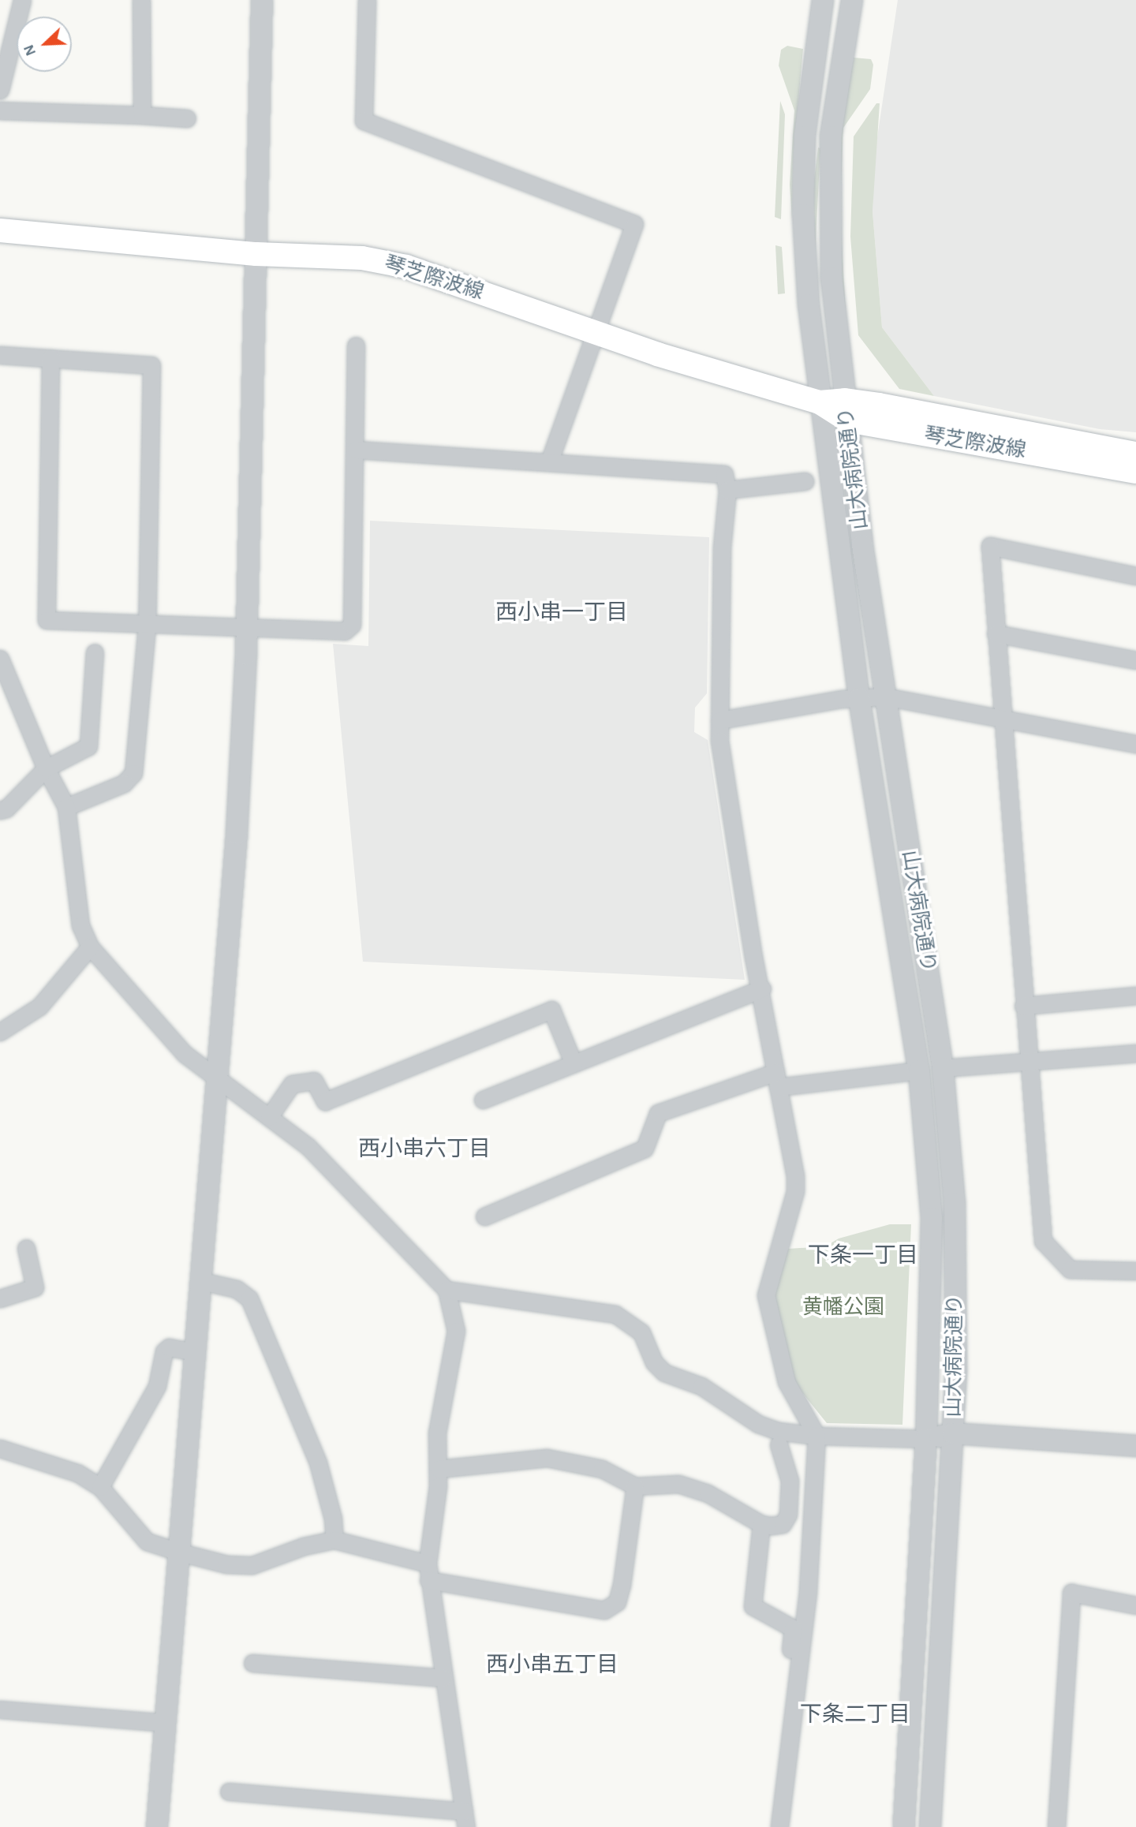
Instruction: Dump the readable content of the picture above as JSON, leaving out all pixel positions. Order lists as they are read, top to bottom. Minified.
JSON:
{"streets":{"main road":["琴芝際波線"],"street":["山大病院通り"]},"crossings":[["琴芝際波線","山大病院通り"]],"districts":["西小串一丁目","西小串六丁目","下条一丁目","西小串五丁目","下条二丁目"],"parks":["黄幡公園"],"north":"bottom left"}
